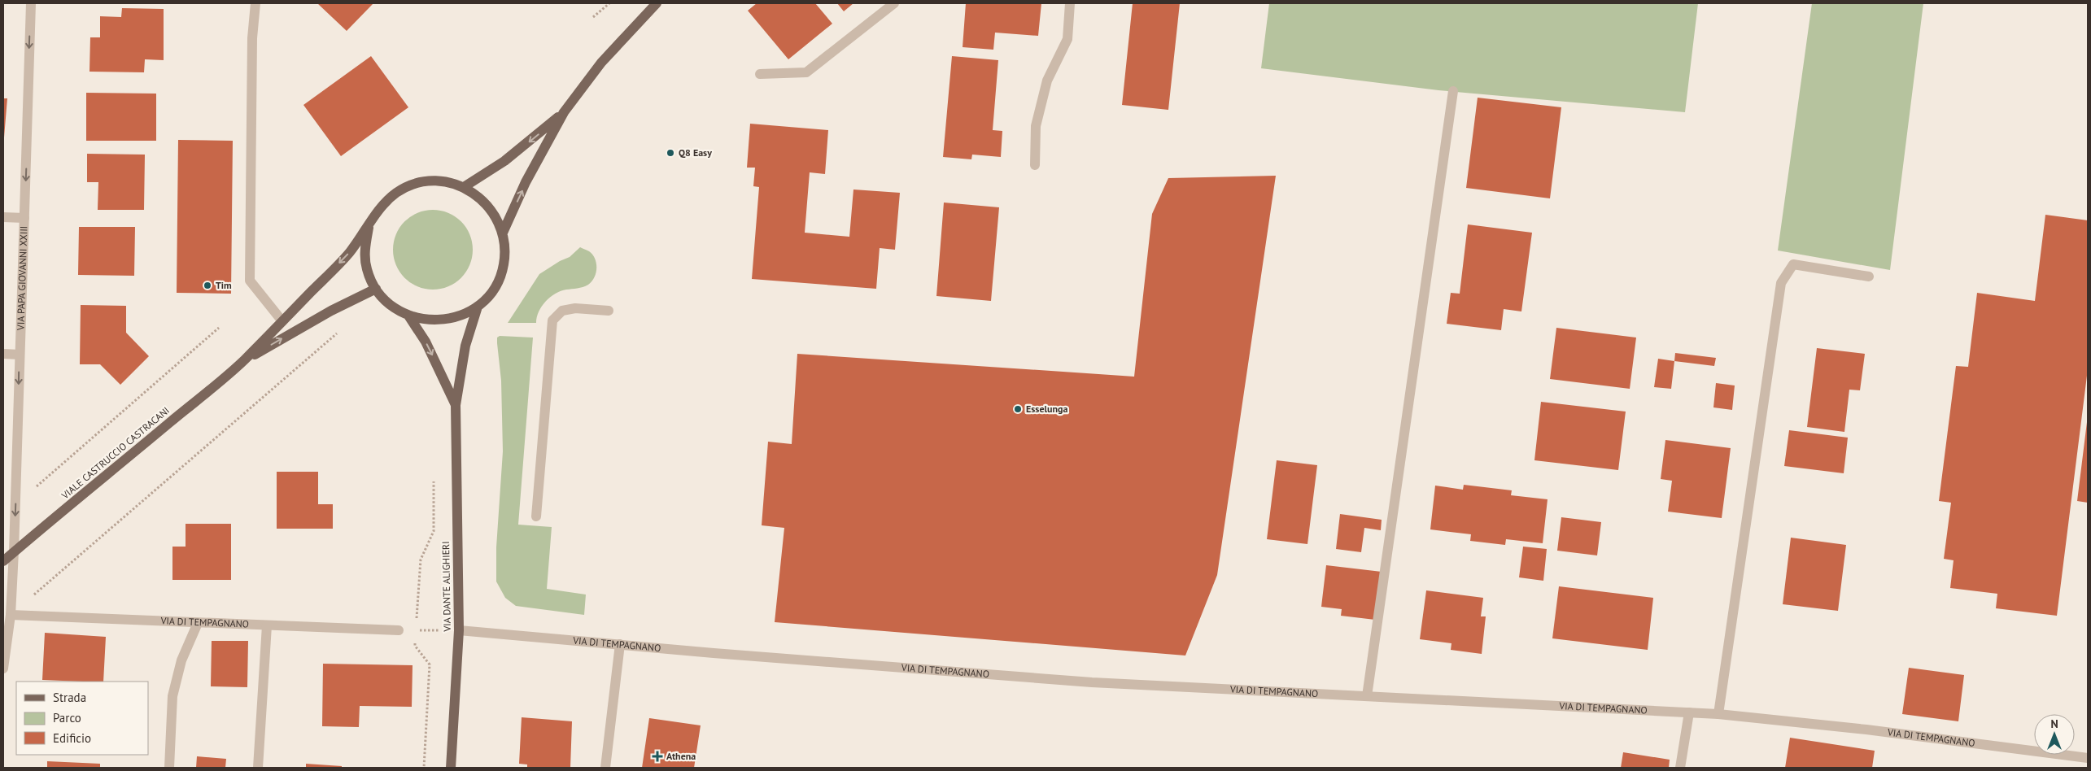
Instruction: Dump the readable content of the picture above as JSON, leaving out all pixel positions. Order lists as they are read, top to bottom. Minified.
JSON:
{"streets":{"main road":["VIALE CASTRUCCIO CASTRACANI","VIA DANTE ALIGHIERI"],"street":["VIA PAPA GIOVANNI XXIII","VIA DI TEMPAGNANO"]},"crossings":[["VIA PAPA GIOVANNI XXIII","VIALE CASTRUCCIO CASTRACANI"],["VIA PAPA GIOVANNI XXIII","VIA DI TEMPAGNANO"],["VIALE CASTRUCCIO CASTRACANI","VIA DANTE ALIGHIERI"],["VIA DANTE ALIGHIERI","VIA DI TEMPAGNANO"]],"one_way":["VIA PAPA GIOVANNI XXIII"],"places":{"other":["Q8 Easy","Tim","Esselunga"],"health":["Athena"]},"legend":["Strada","Parco","Edificio"],"north":"top"}
